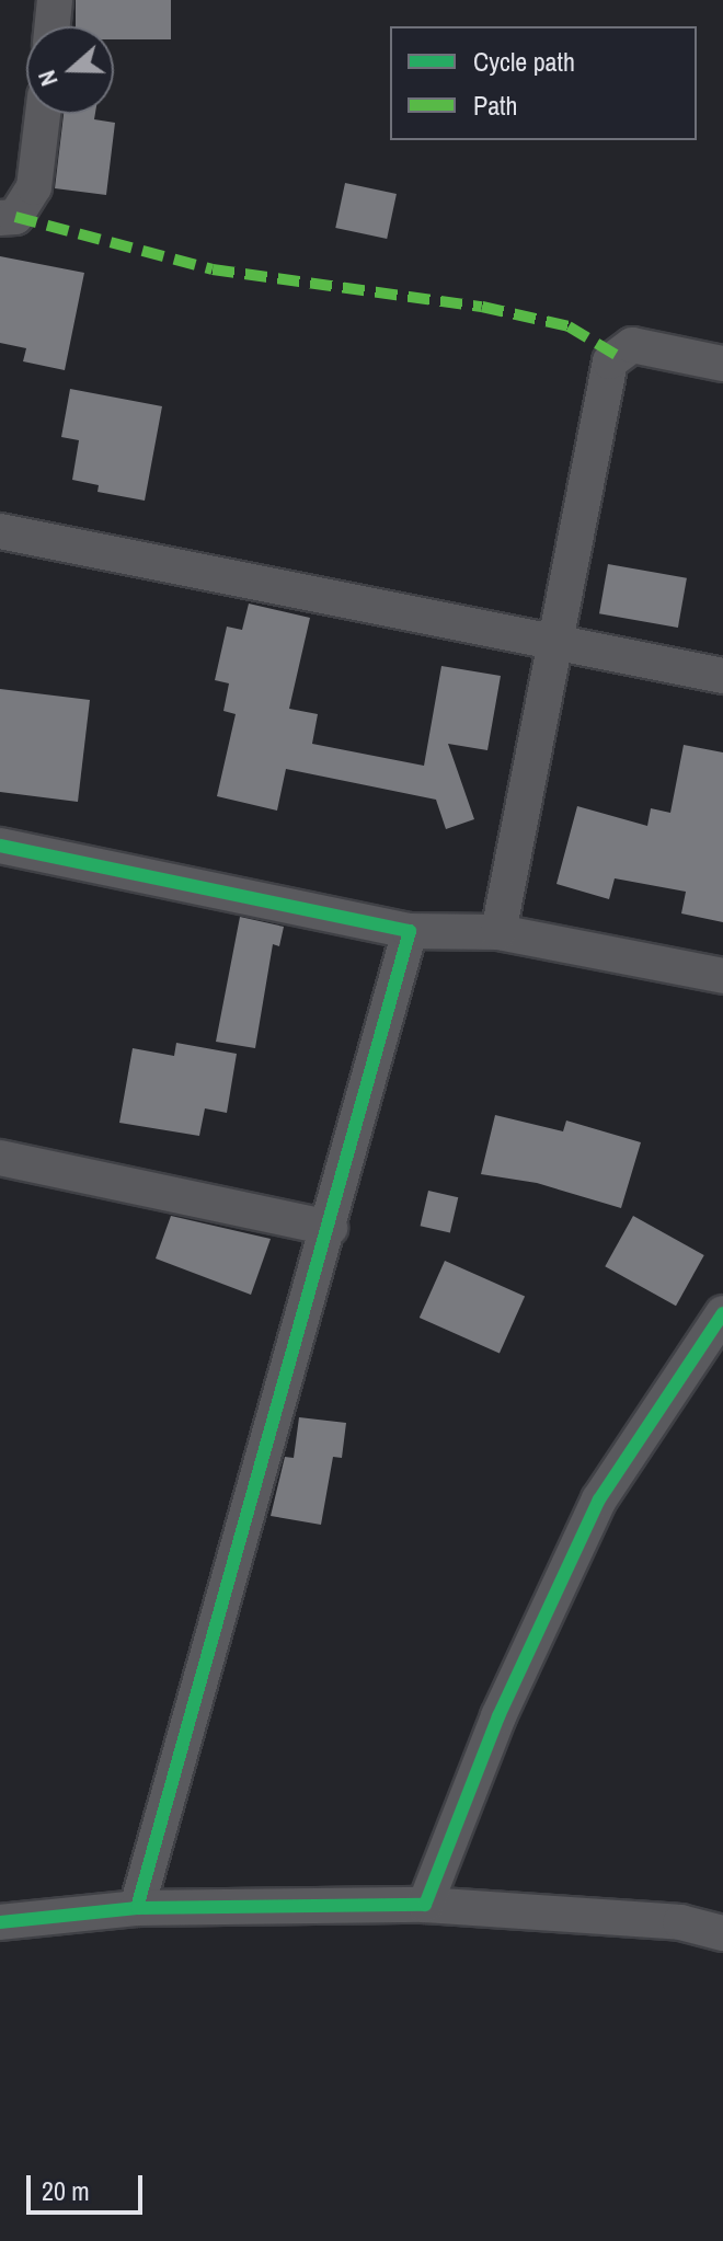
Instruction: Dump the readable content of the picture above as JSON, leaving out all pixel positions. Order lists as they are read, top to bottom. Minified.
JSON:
{"legend":["Cycle path","Path"],"scale_bar":"20 m","north":"left"}
